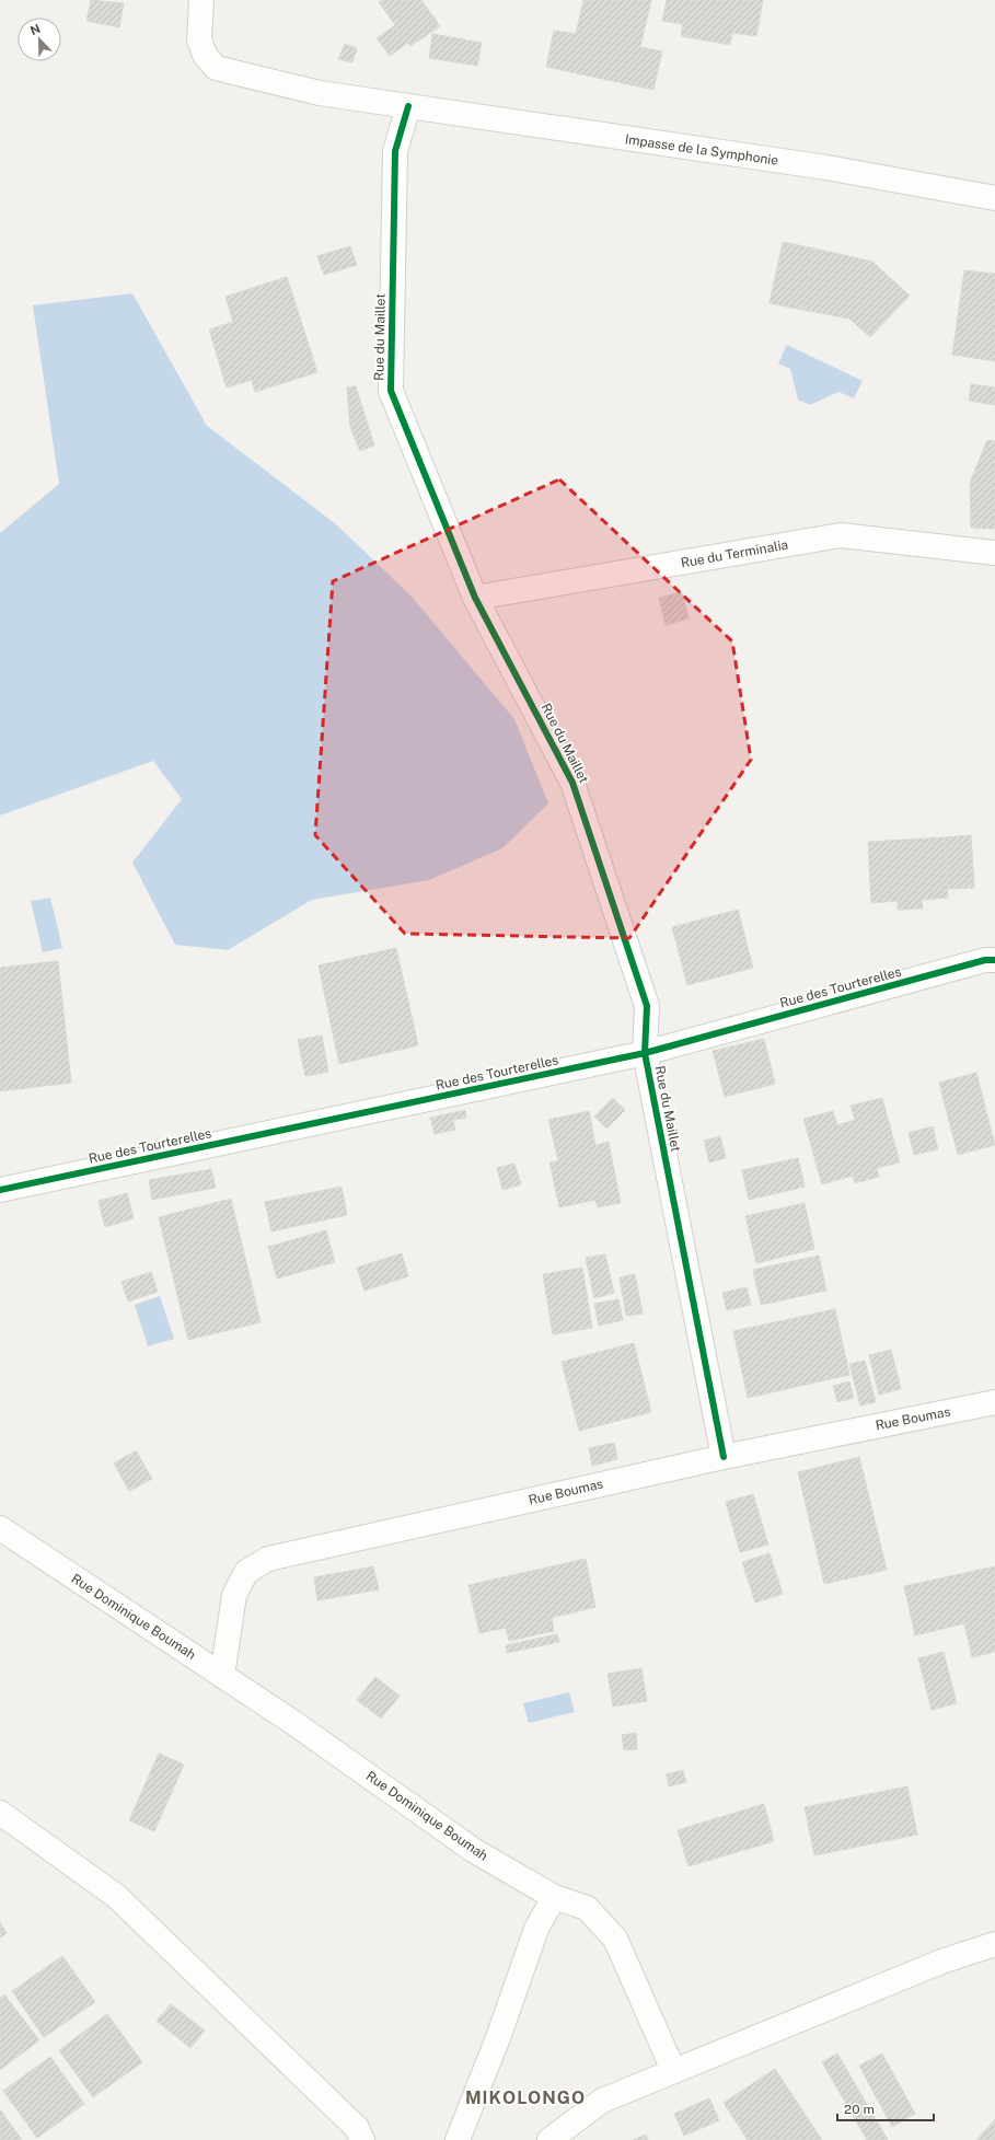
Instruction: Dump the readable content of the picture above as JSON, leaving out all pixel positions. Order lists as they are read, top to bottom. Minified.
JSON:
{"streets":{"street":["Impasse de la Symphonie","Rue du Maillet","Rue du Terminalia","Rue des Tourterelles","Rue Boumas","Rue Dominique Boumah"]},"crossings":[["Impasse de la Symphonie","Rue du Maillet"],["Rue du Maillet","Rue du Terminalia"],["Rue du Maillet","Rue des Tourterelles"],["Rue du Maillet","Rue Boumas"],["Rue Boumas","Rue Dominique Boumah"]],"districts":["MIKOLONGO"],"scale_bar":"20 m","north":"top left"}
